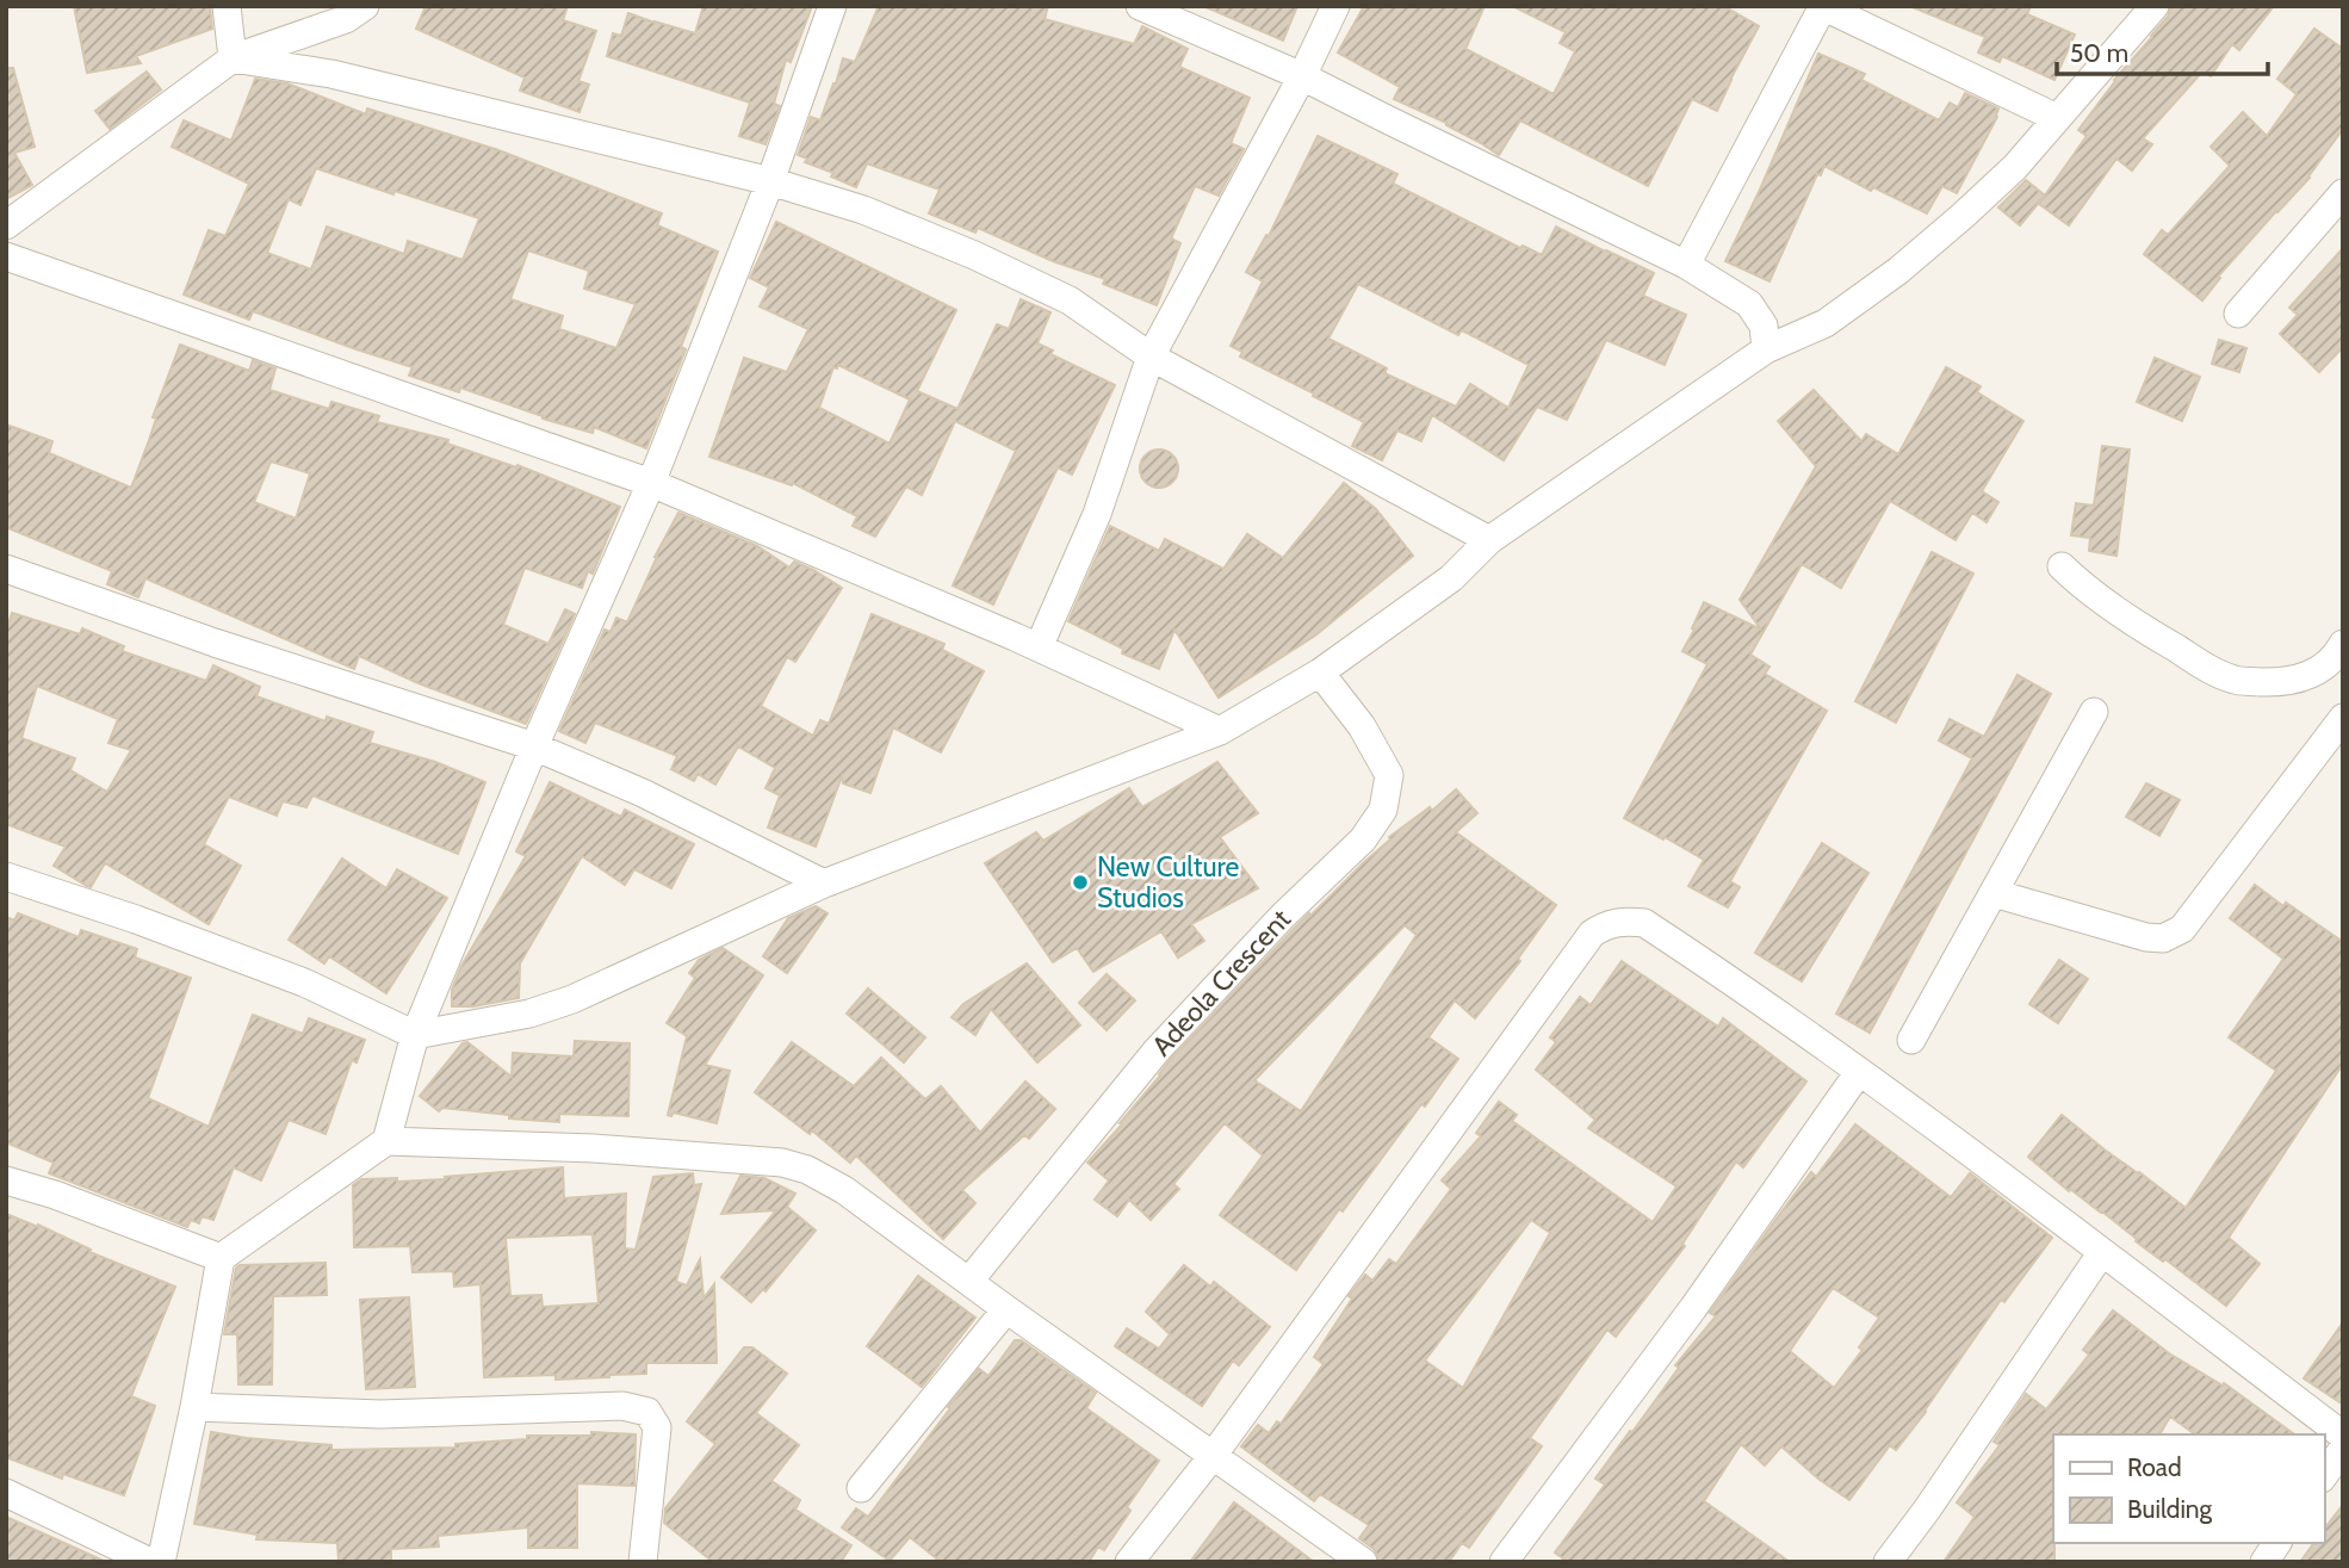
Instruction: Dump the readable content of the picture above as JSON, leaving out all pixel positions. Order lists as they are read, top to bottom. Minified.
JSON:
{"streets":{"street":["Adeola Crescent"]},"places":["New Culture Studios"],"legend":["Road","Building"],"scale_bar":"50 m"}
